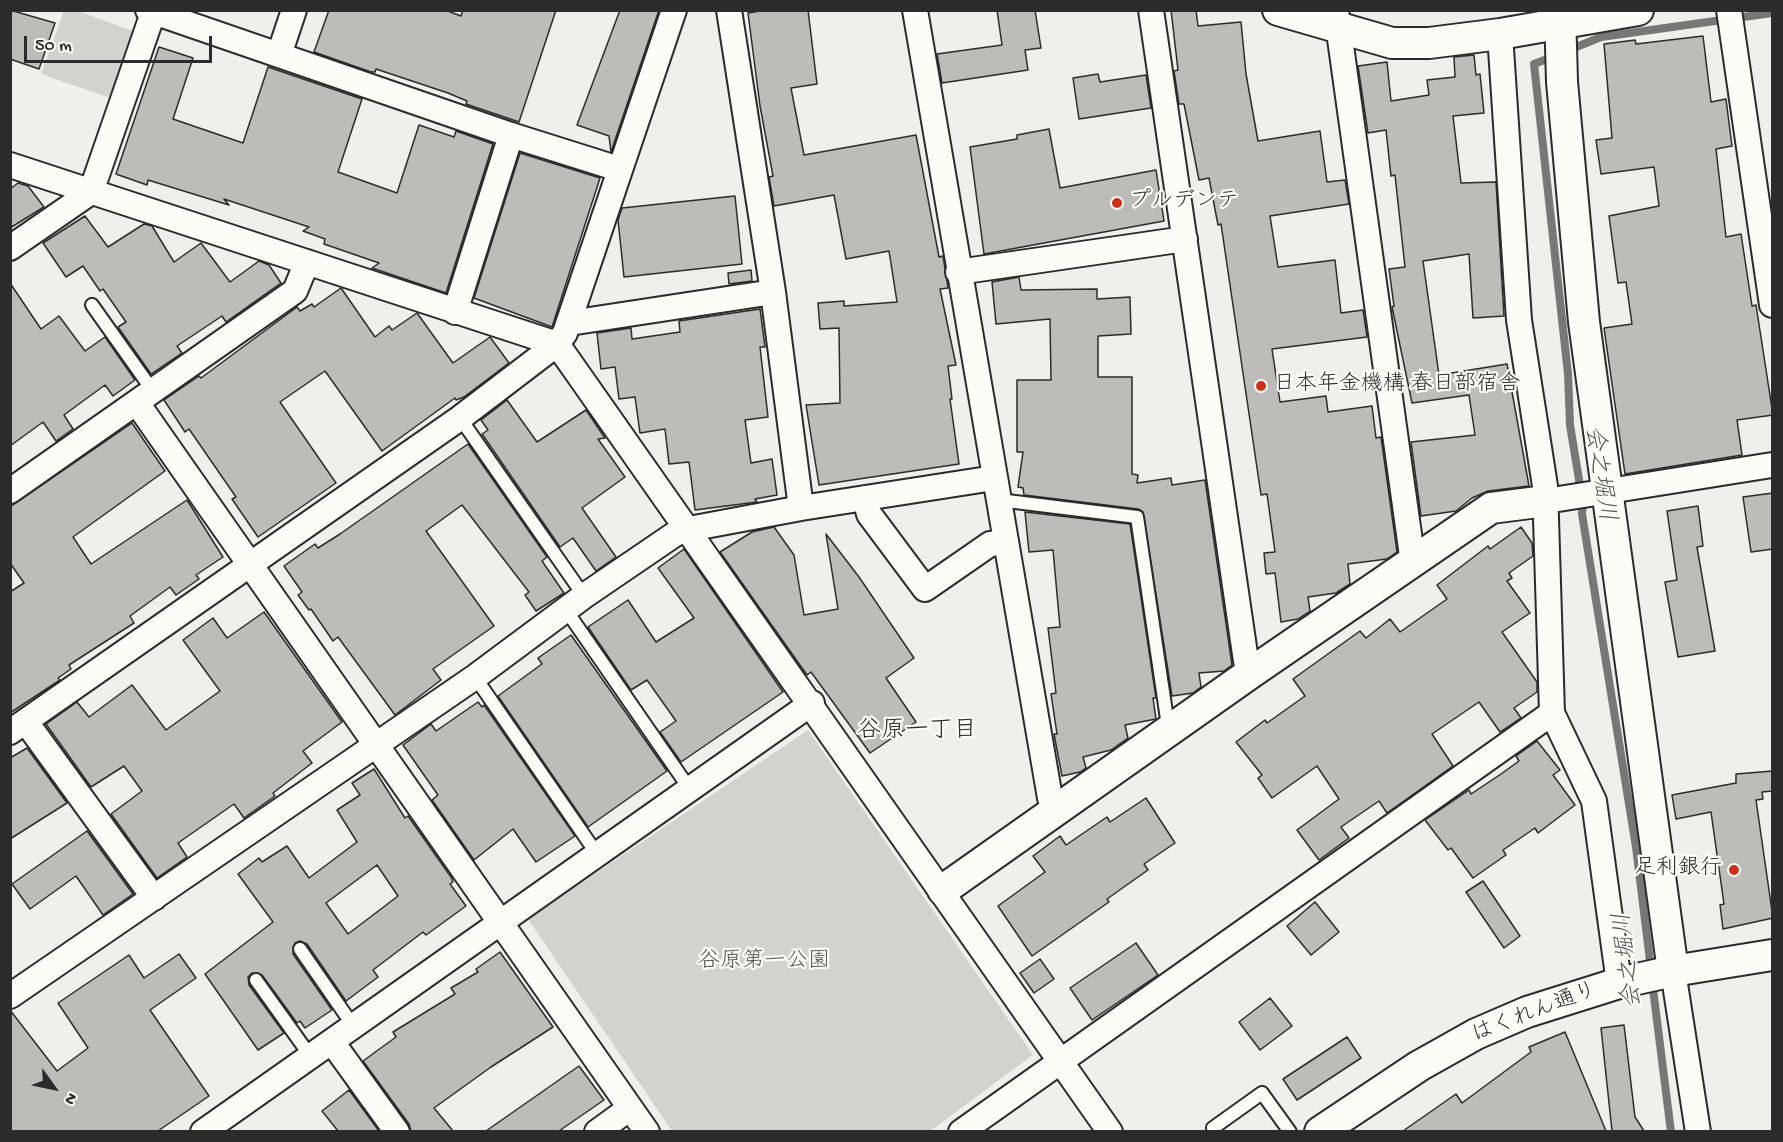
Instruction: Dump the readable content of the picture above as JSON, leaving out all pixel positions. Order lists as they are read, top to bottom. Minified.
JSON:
{"streets":{"street":["はくれん通り"]},"districts":["谷原一丁目"],"water":["会之堀川"],"parks":["谷原第一公園"],"places":["プルデンテ","日本年金機構 春日部宿舎","足利銀行"],"scale_bar":"50 m","north":"bottom right"}
